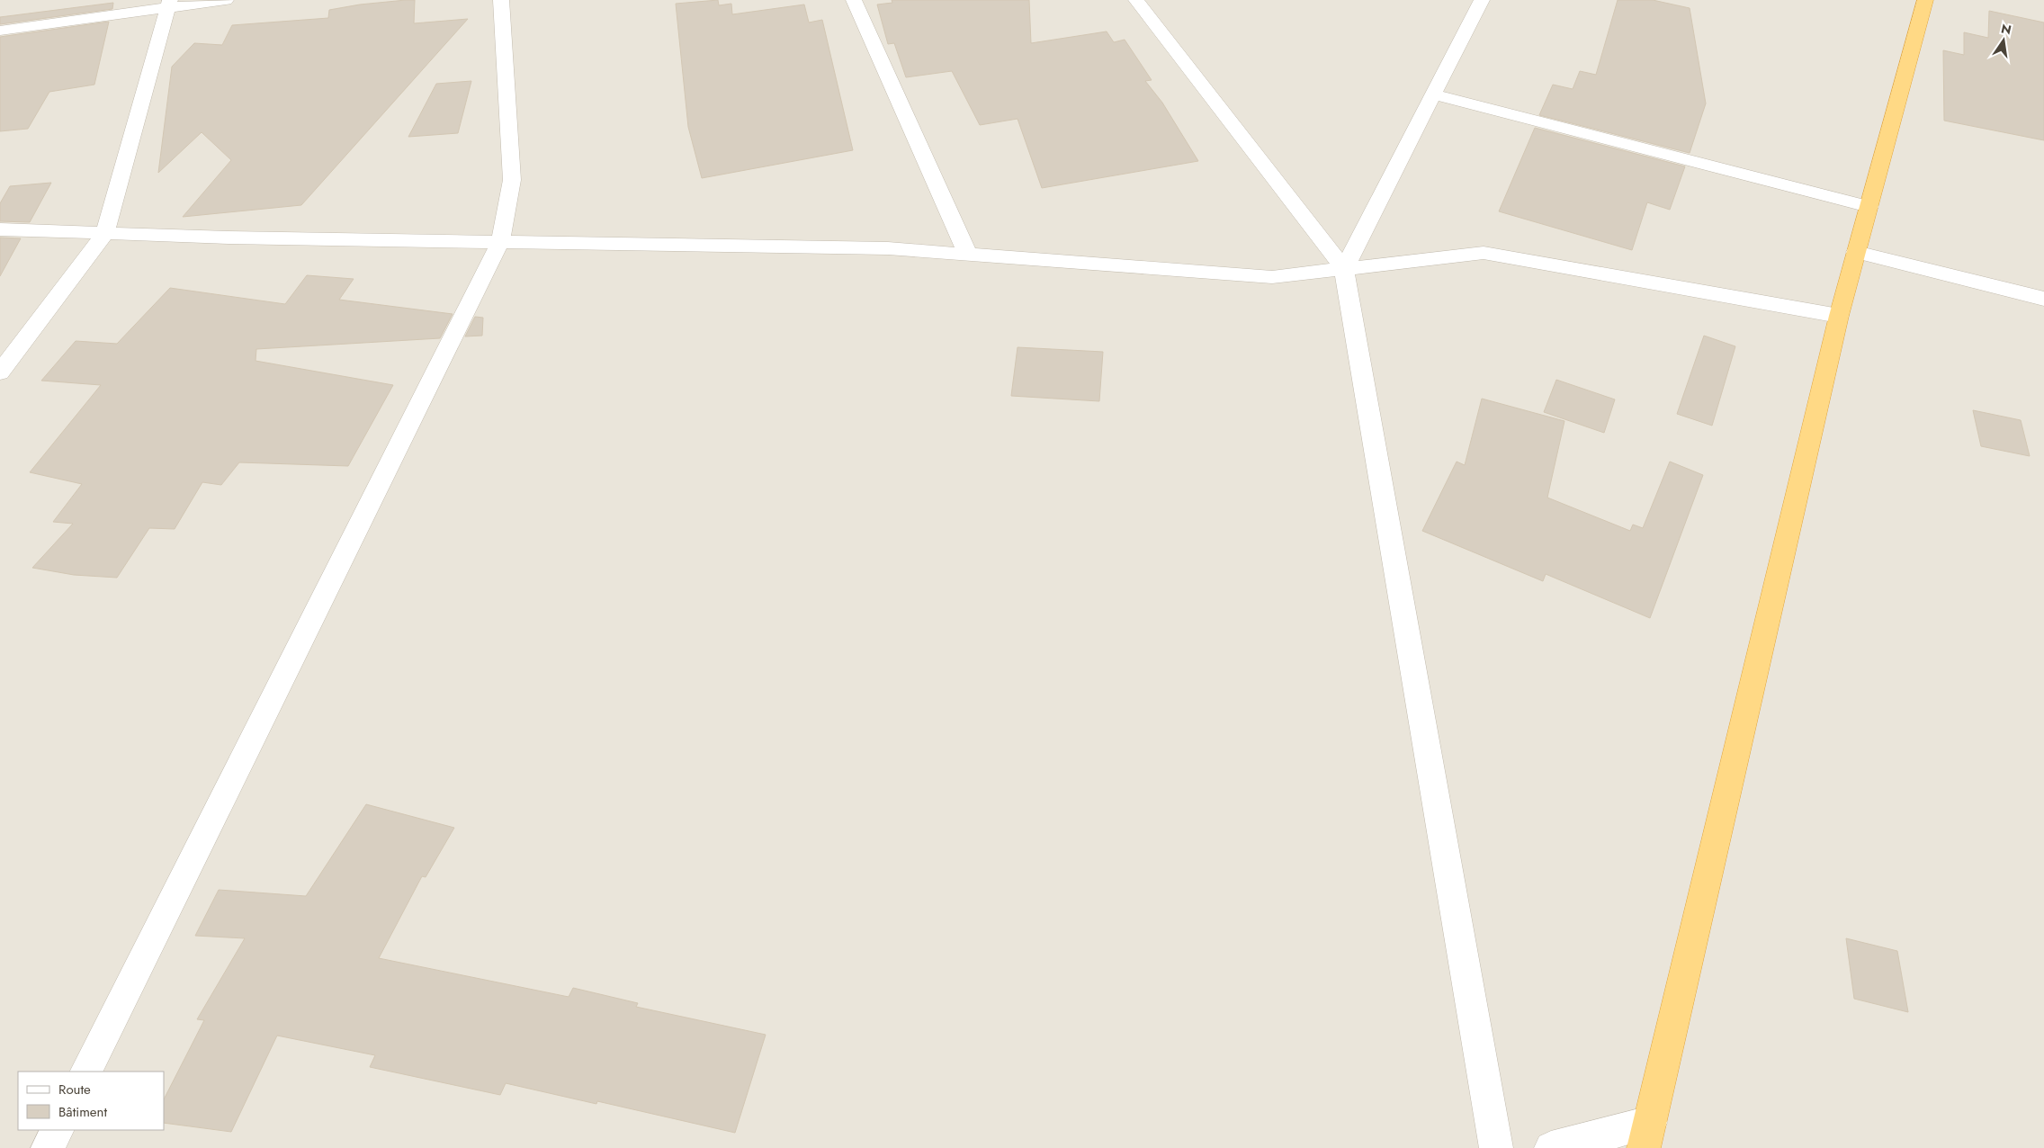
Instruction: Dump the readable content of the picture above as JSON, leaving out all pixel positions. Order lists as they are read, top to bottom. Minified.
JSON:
{"legend":["Route","Bâtiment"],"north":"top"}
